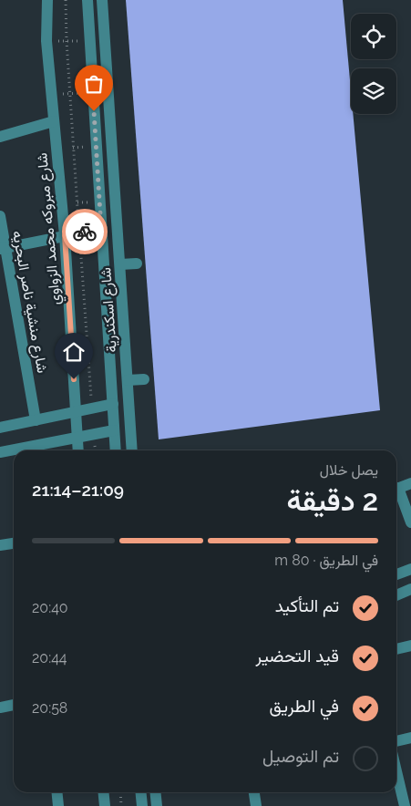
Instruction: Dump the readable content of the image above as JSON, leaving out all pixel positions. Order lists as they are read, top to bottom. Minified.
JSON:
{"streets":{"street":["شارع مبروكه محمد الزواوي","شارع منشية ناصر البحريه","شارع اسكندرية"]},"page":{"heading":["2 دقيقة","يصل خلال","21:09–21:14"],"bar":"في الطريق · 80 m","list":[["تم التأكيد","20:40"],["قيد التحضير","20:44"],["في الطريق","20:58"],"تم التوصيل"]}}
